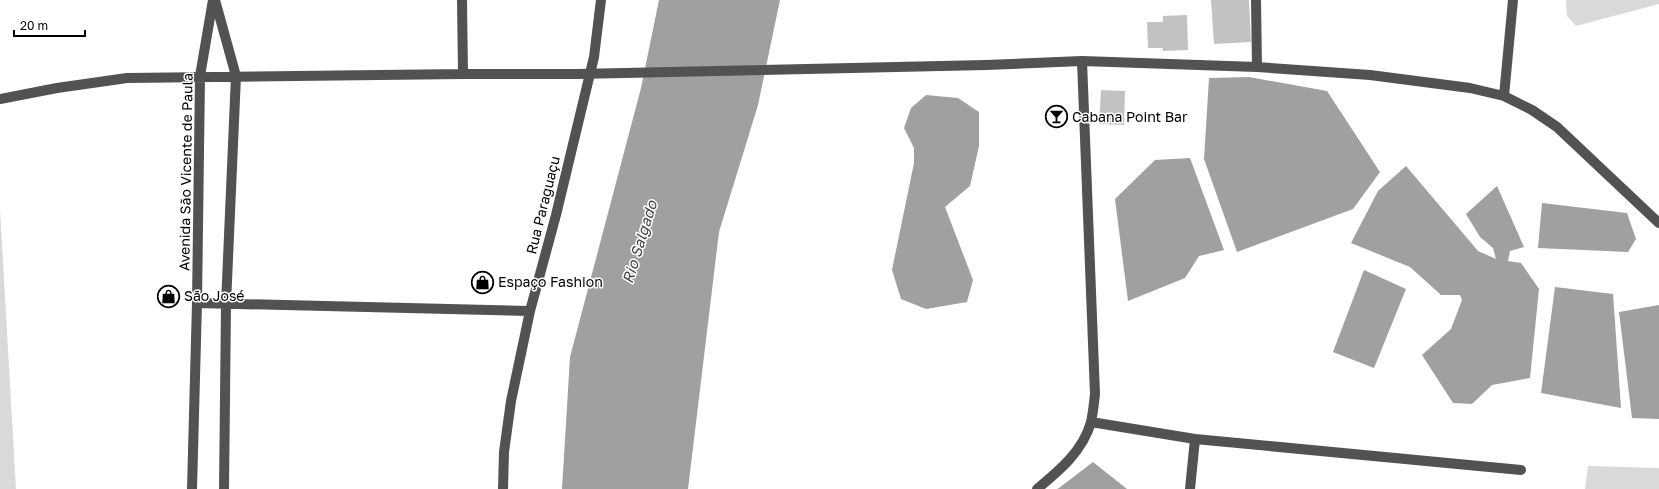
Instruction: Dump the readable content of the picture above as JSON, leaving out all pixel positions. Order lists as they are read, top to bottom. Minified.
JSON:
{"streets":{"street":["Avenida São Vicente de Paula","Rua Paraguaçu"]},"water":["Rio Salgado"],"places":{"bar":["Cabana Point Bar"],"shop":["Espaço Fashion","São José"]},"scale_bar":"20 m"}
